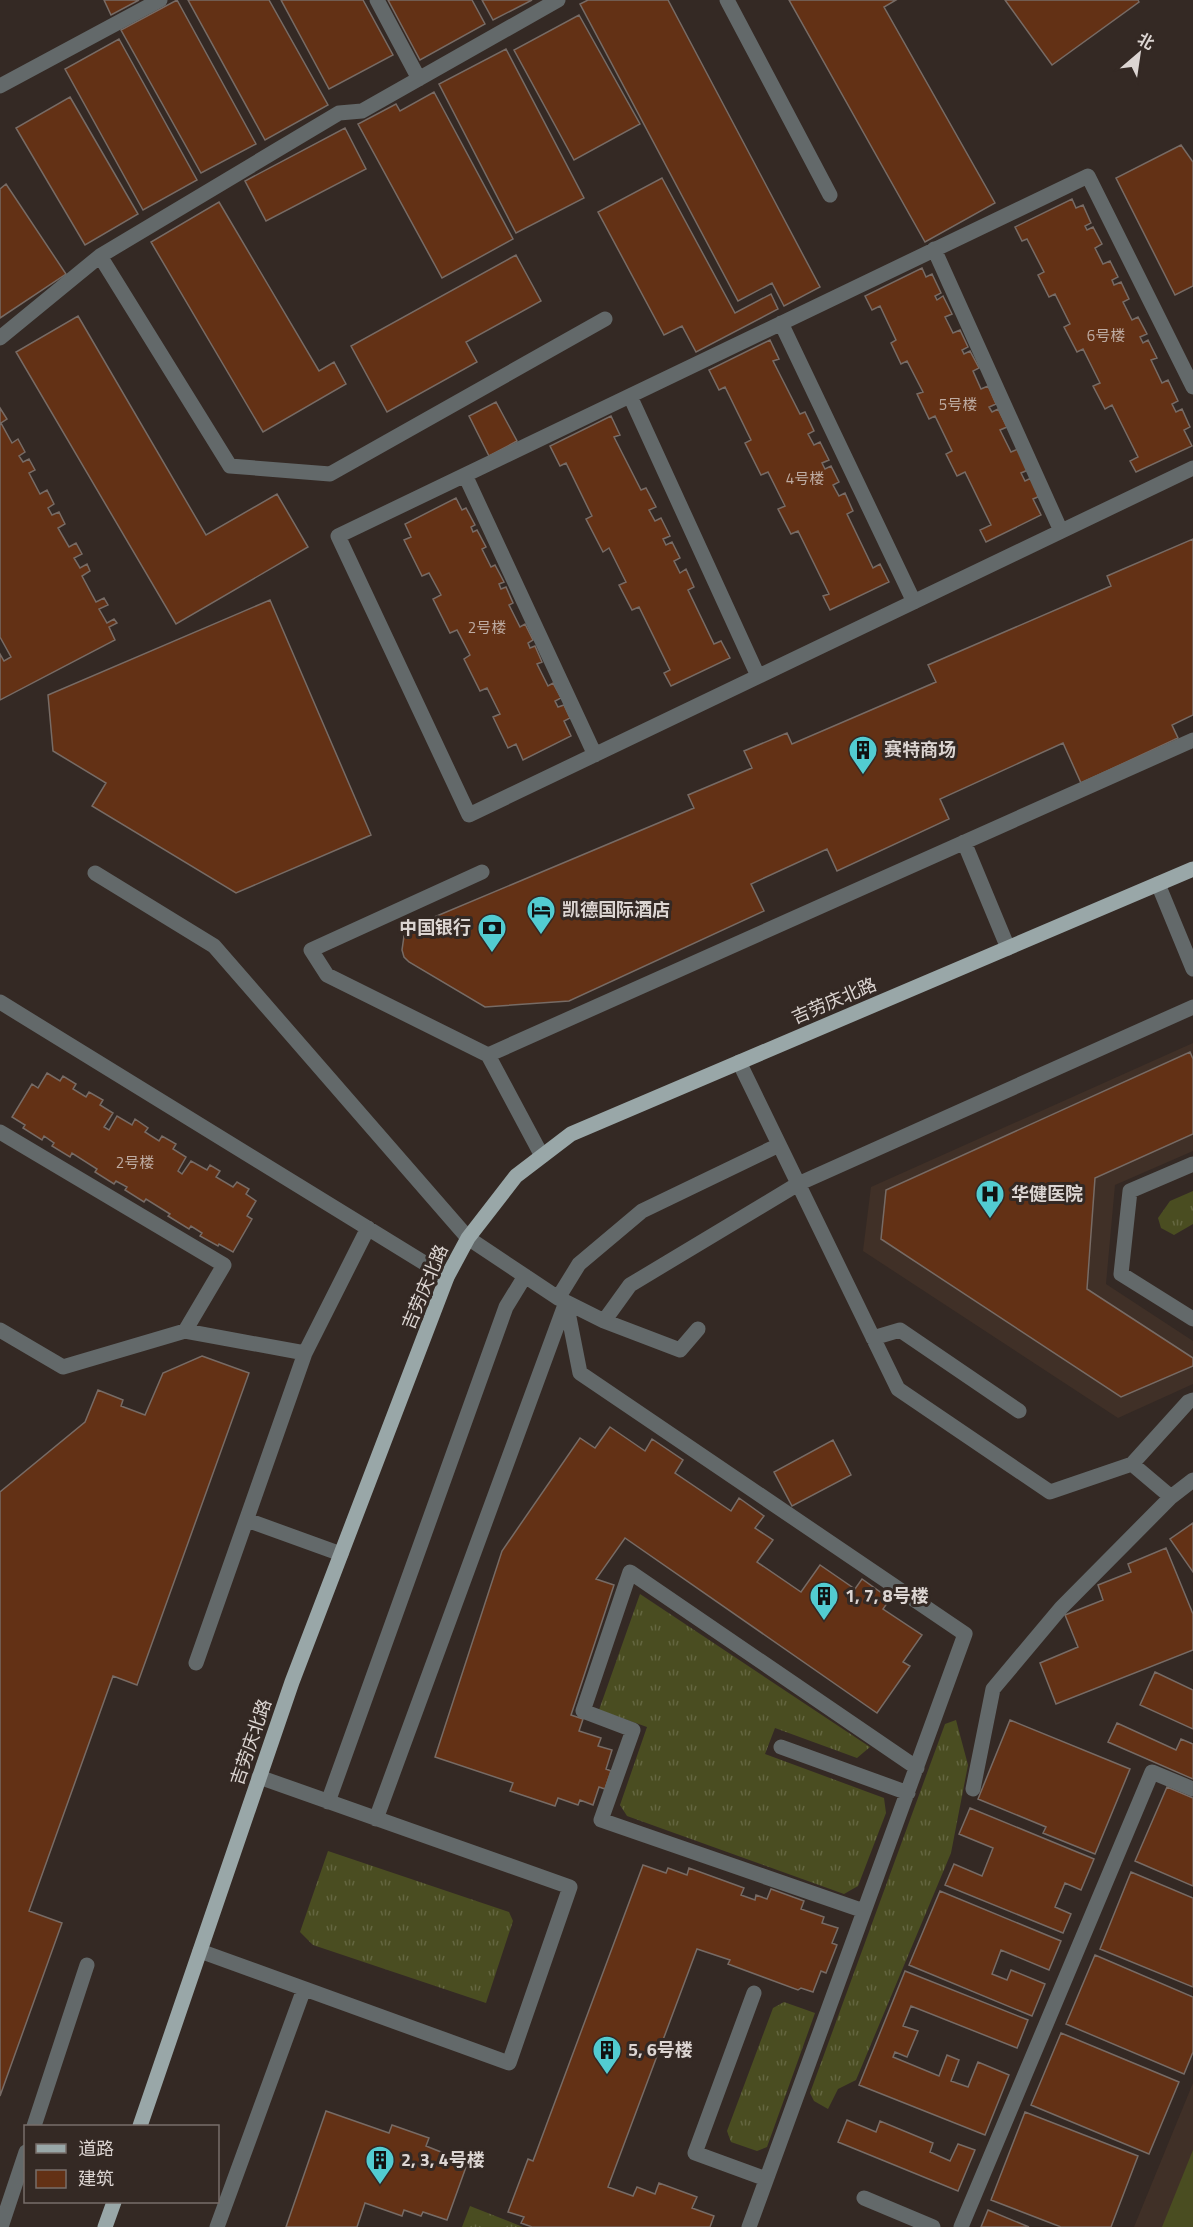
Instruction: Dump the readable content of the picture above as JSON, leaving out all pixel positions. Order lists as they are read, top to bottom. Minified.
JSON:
{"streets":{"main road":["吉劳庆北路"]},"places":{"building":["赛特商场","1, 7, 8号楼","5, 6号楼","2, 3, 4号楼"],"hotel":["凯德国际酒店"],"bank":["中国银行"],"hospital":["华健医院"]},"house_numbers":["6号楼","5号楼","4号楼","2号楼","2号楼"],"legend":["道路","建筑"],"north":"top right"}
